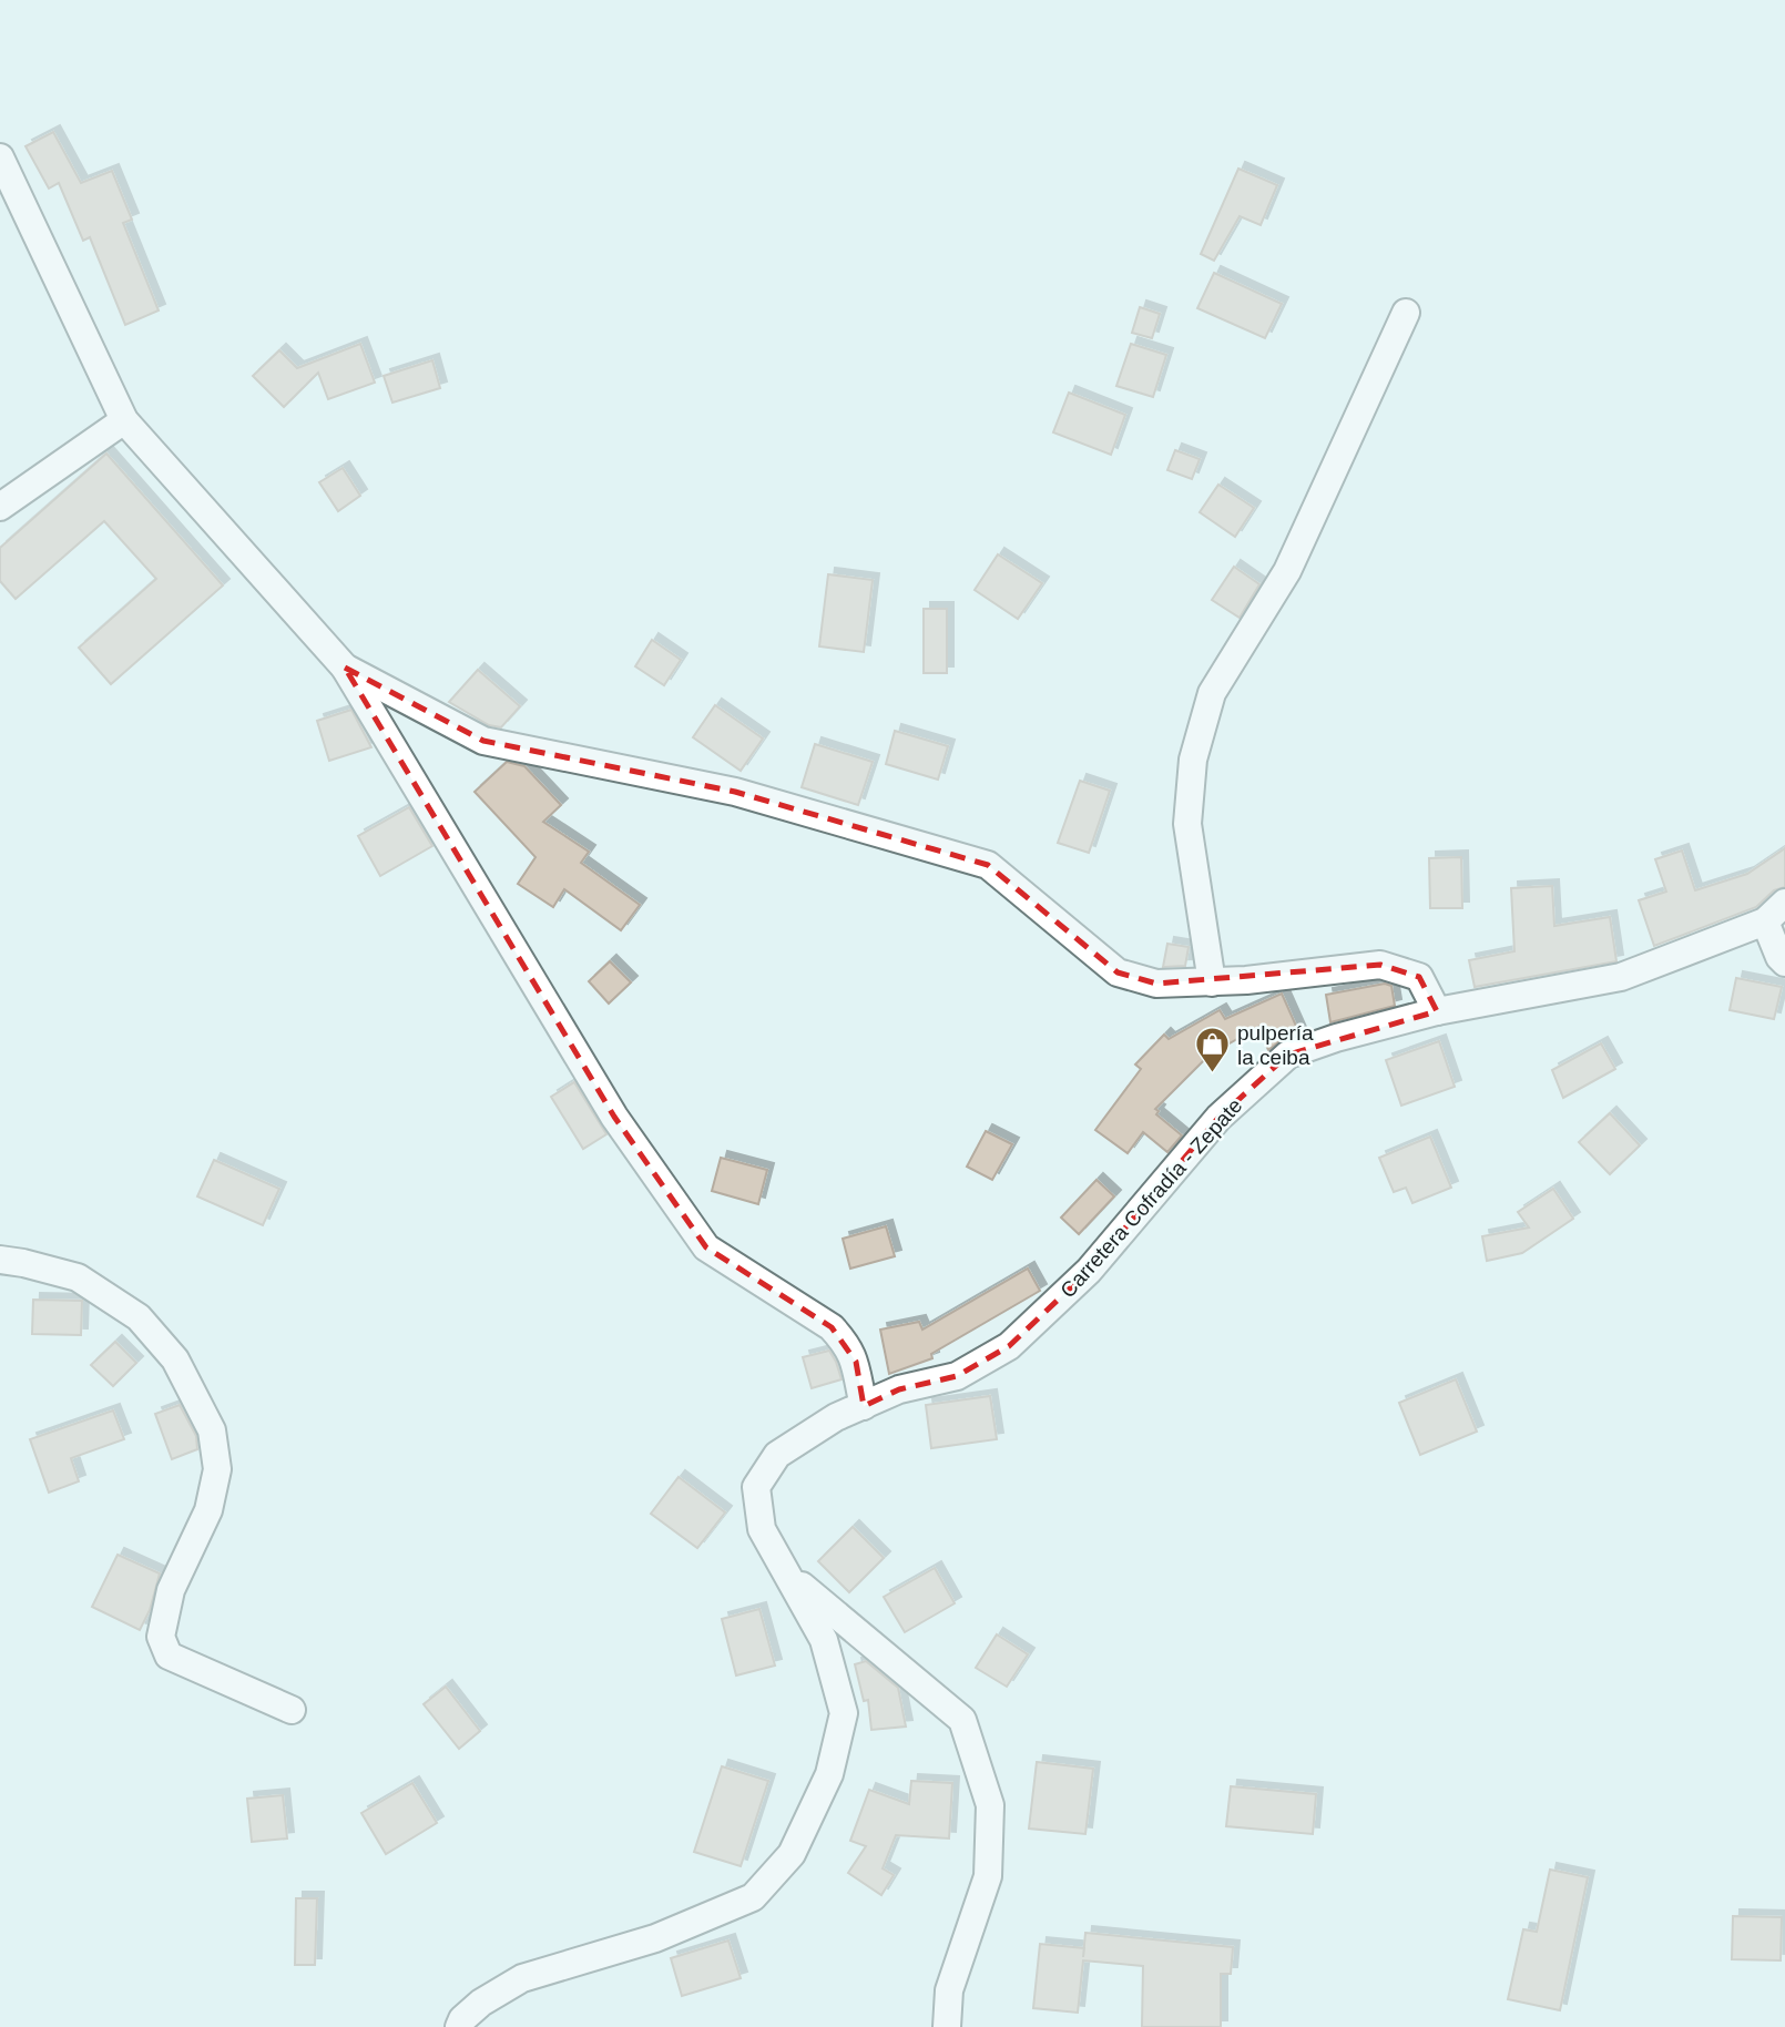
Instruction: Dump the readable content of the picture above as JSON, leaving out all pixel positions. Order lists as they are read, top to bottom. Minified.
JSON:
{"streets":{"street":["Carretera Cofradía - Zepate"]},"places":{"shop":["pulpería la ceiba"]}}
